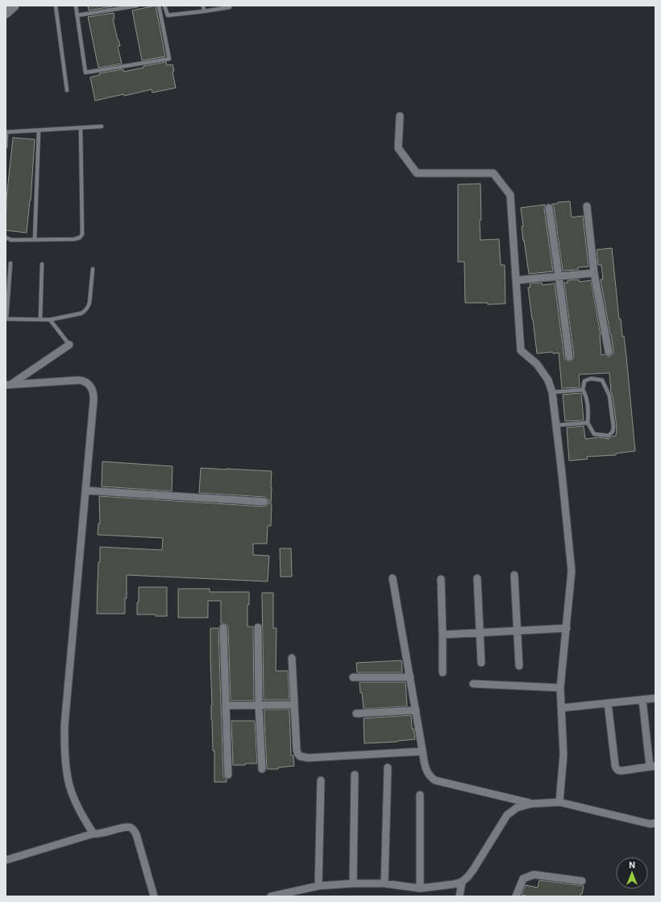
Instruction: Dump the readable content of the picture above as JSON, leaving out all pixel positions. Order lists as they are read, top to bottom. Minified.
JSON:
{"north":"top"}
